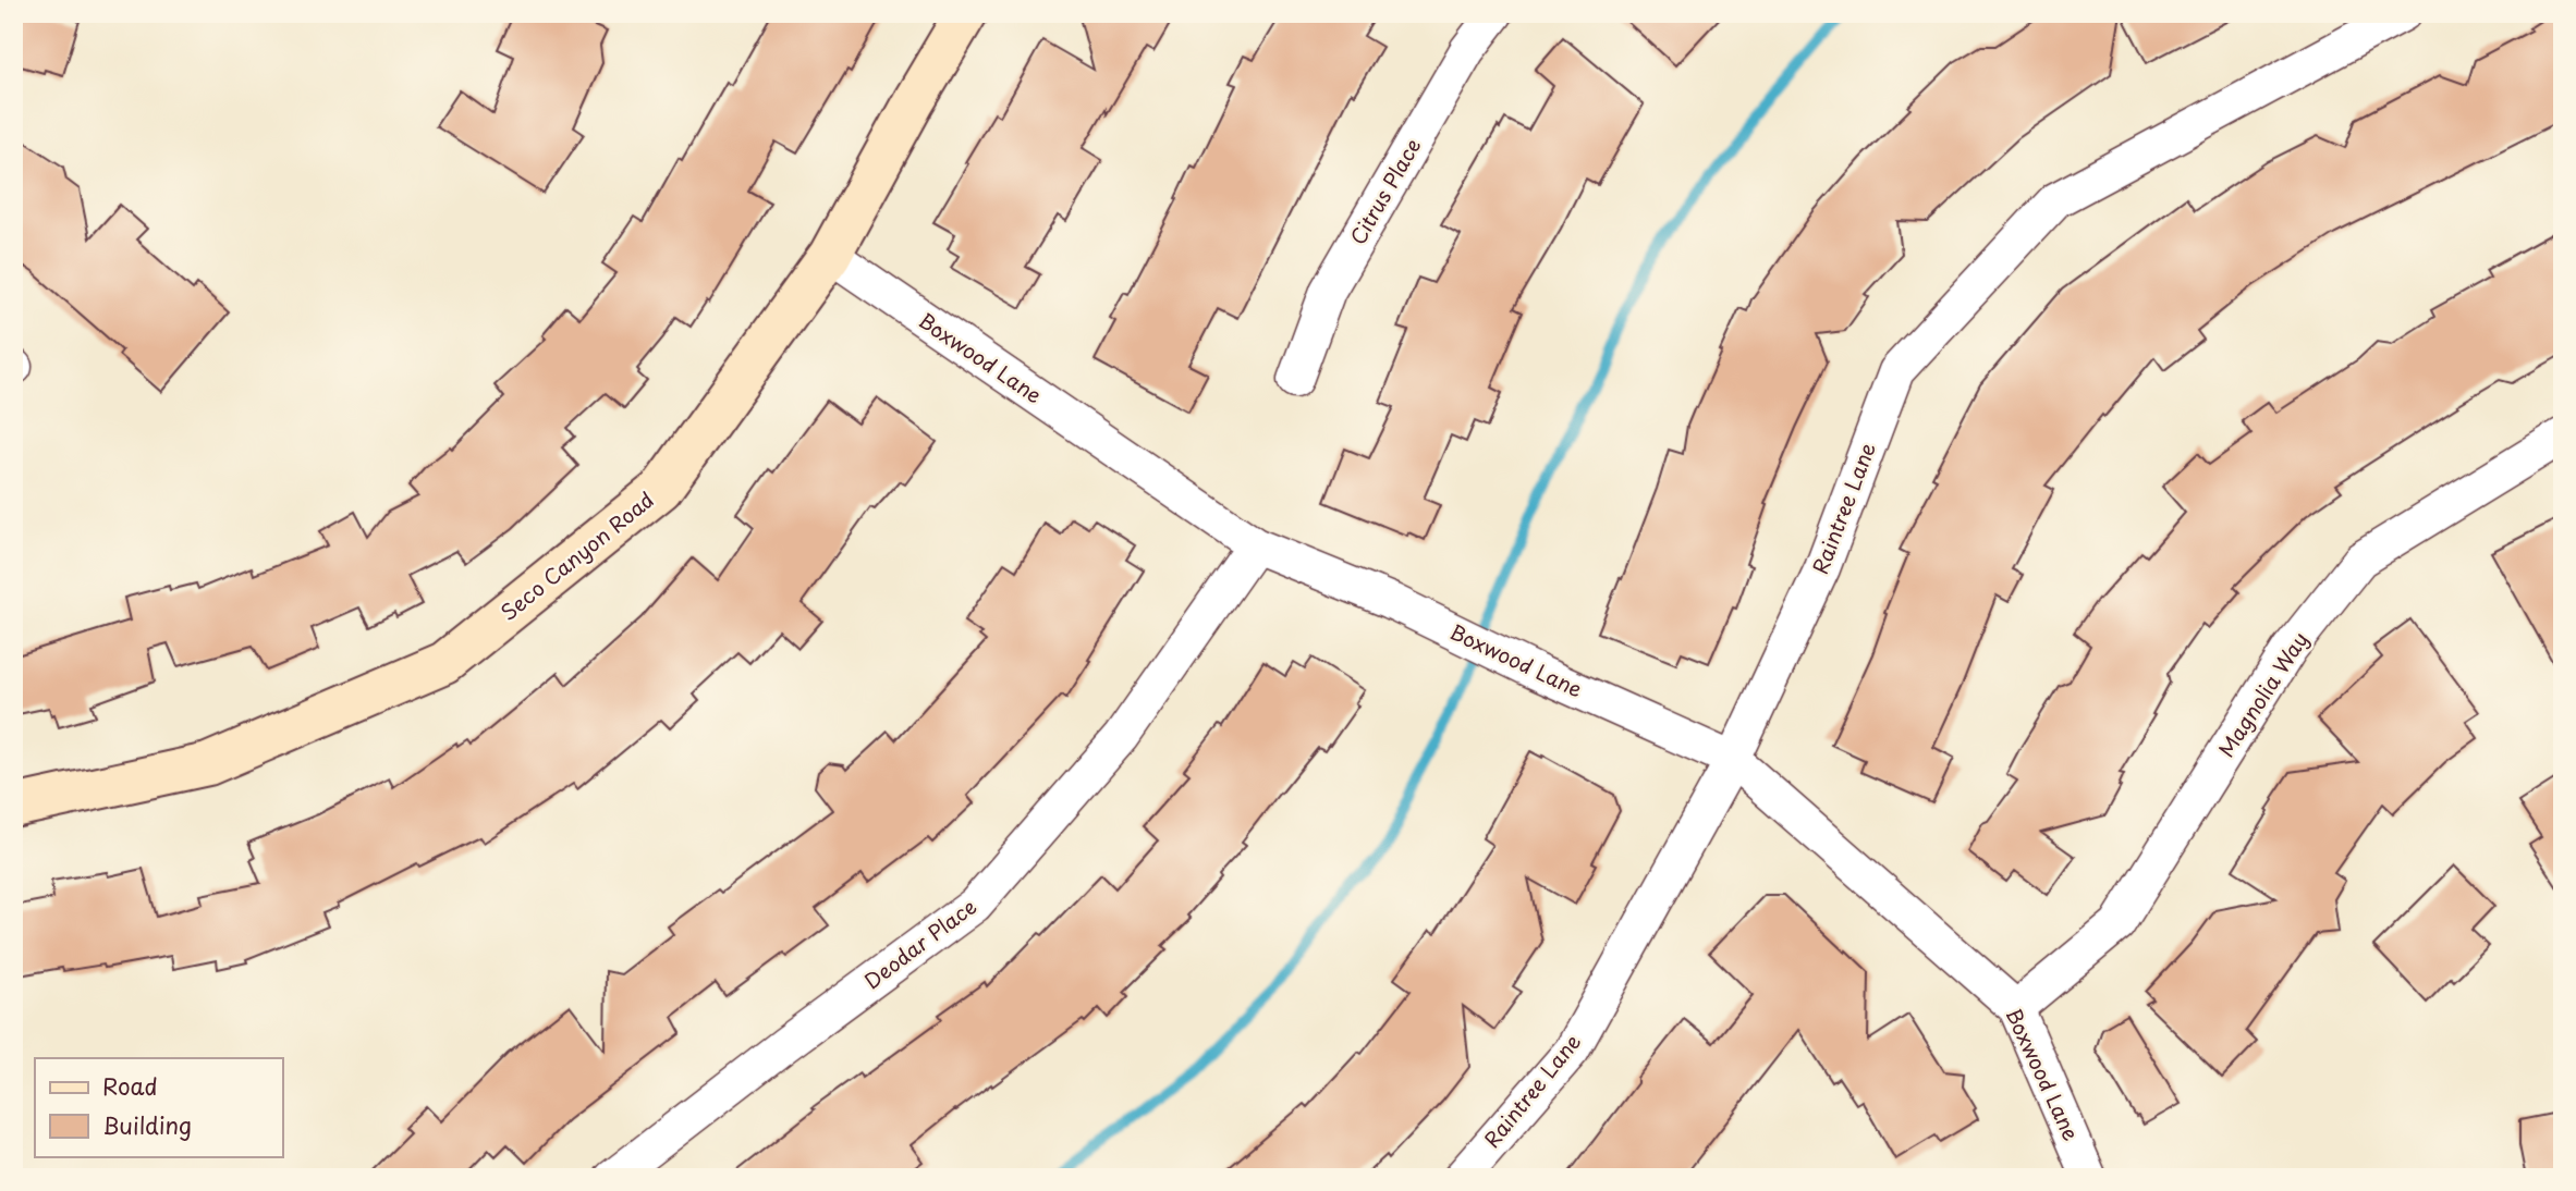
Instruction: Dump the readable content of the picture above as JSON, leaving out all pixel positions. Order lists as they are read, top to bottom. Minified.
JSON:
{"streets":{"street":["Citrus Place","Boxwood Lane","Raintree Lane","Seco Canyon Road","Magnolia Way","Deodar Place"]},"crossings":[["Boxwood Lane","Raintree Lane"],["Boxwood Lane","Seco Canyon Road"],["Boxwood Lane","Magnolia Way"],["Boxwood Lane","Deodar Place"]],"legend":["Road","Building"]}
